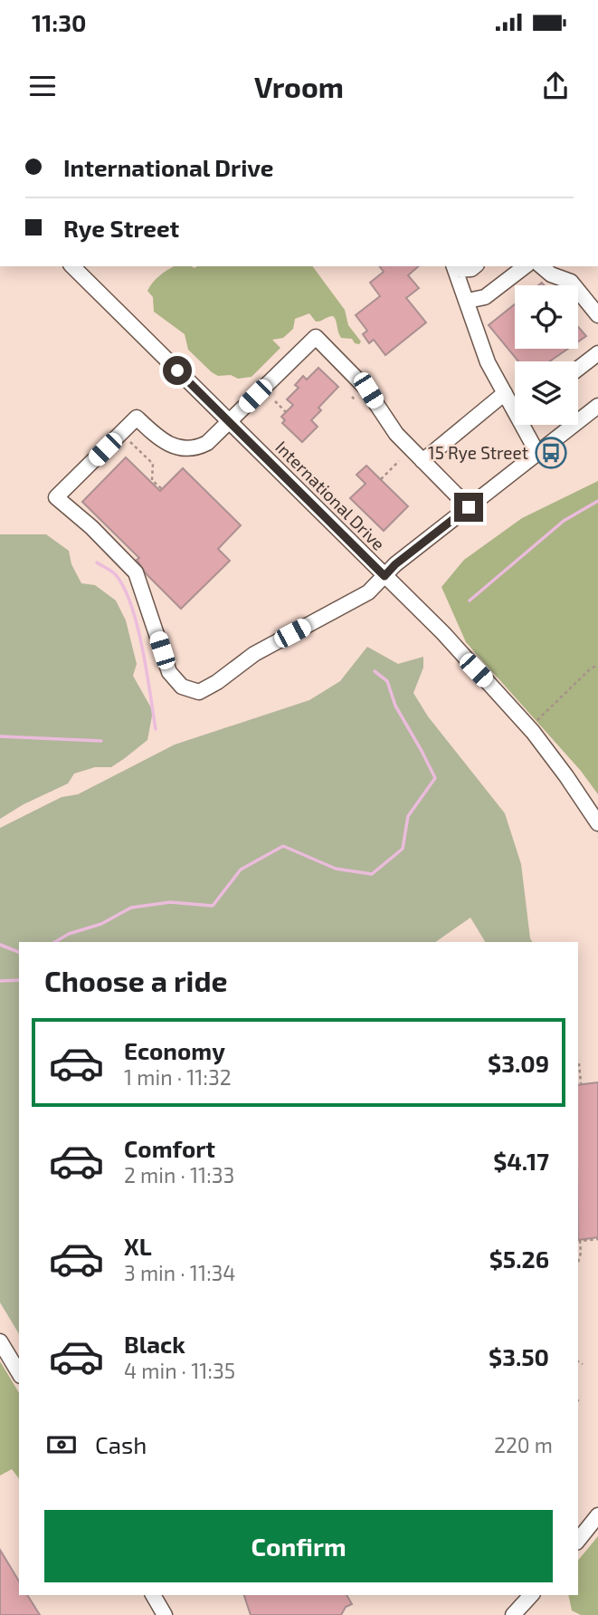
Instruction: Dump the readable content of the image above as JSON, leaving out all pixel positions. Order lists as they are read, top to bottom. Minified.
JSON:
{"streets":{"street":["International Drive"]},"places":{"bus stop":["15 Rye Street"]},"page":{"status":"11:30","header":"Vroom","banner":["International Drive","Rye Street"],"heading":"Choose a ride","list":[{"name":"Economy","note":"1 min · 11:32","value":"$3.09"},{"name":"Comfort","note":"2 min · 11:33","value":"$4.17"},{"name":"XL","note":"3 min · 11:34","value":"$5.26"},{"name":"Black","note":"4 min · 11:35","value":"$3.50"}],"pay":["Cash","220 m"],"buttons":"Confirm"}}
